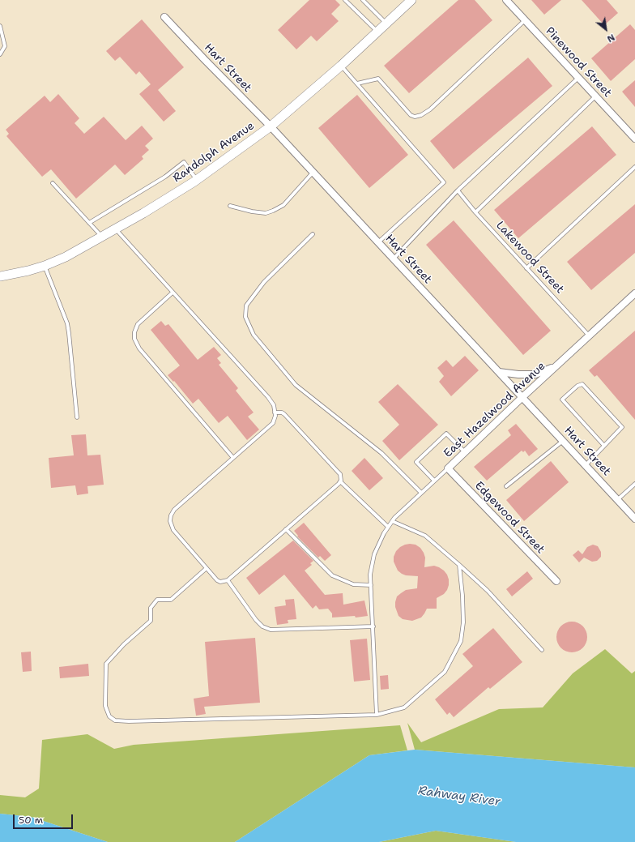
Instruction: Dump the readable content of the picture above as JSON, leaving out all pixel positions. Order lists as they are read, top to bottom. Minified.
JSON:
{"streets":{"main road":["Randolph Avenue"],"street":["Pinewood Street","Hart Street","East Hazelwood Avenue","Edgewood Street"],"lane":["Lakewood Street"]},"crossings":[["Hart Street","Randolph Avenue"],["Hart Street","East Hazelwood Avenue"],["Lakewood Street","East Hazelwood Avenue"],["East Hazelwood Avenue","Edgewood Street"]],"water":["Rahway River"],"scale_bar":"50 m","north":"bottom right"}
